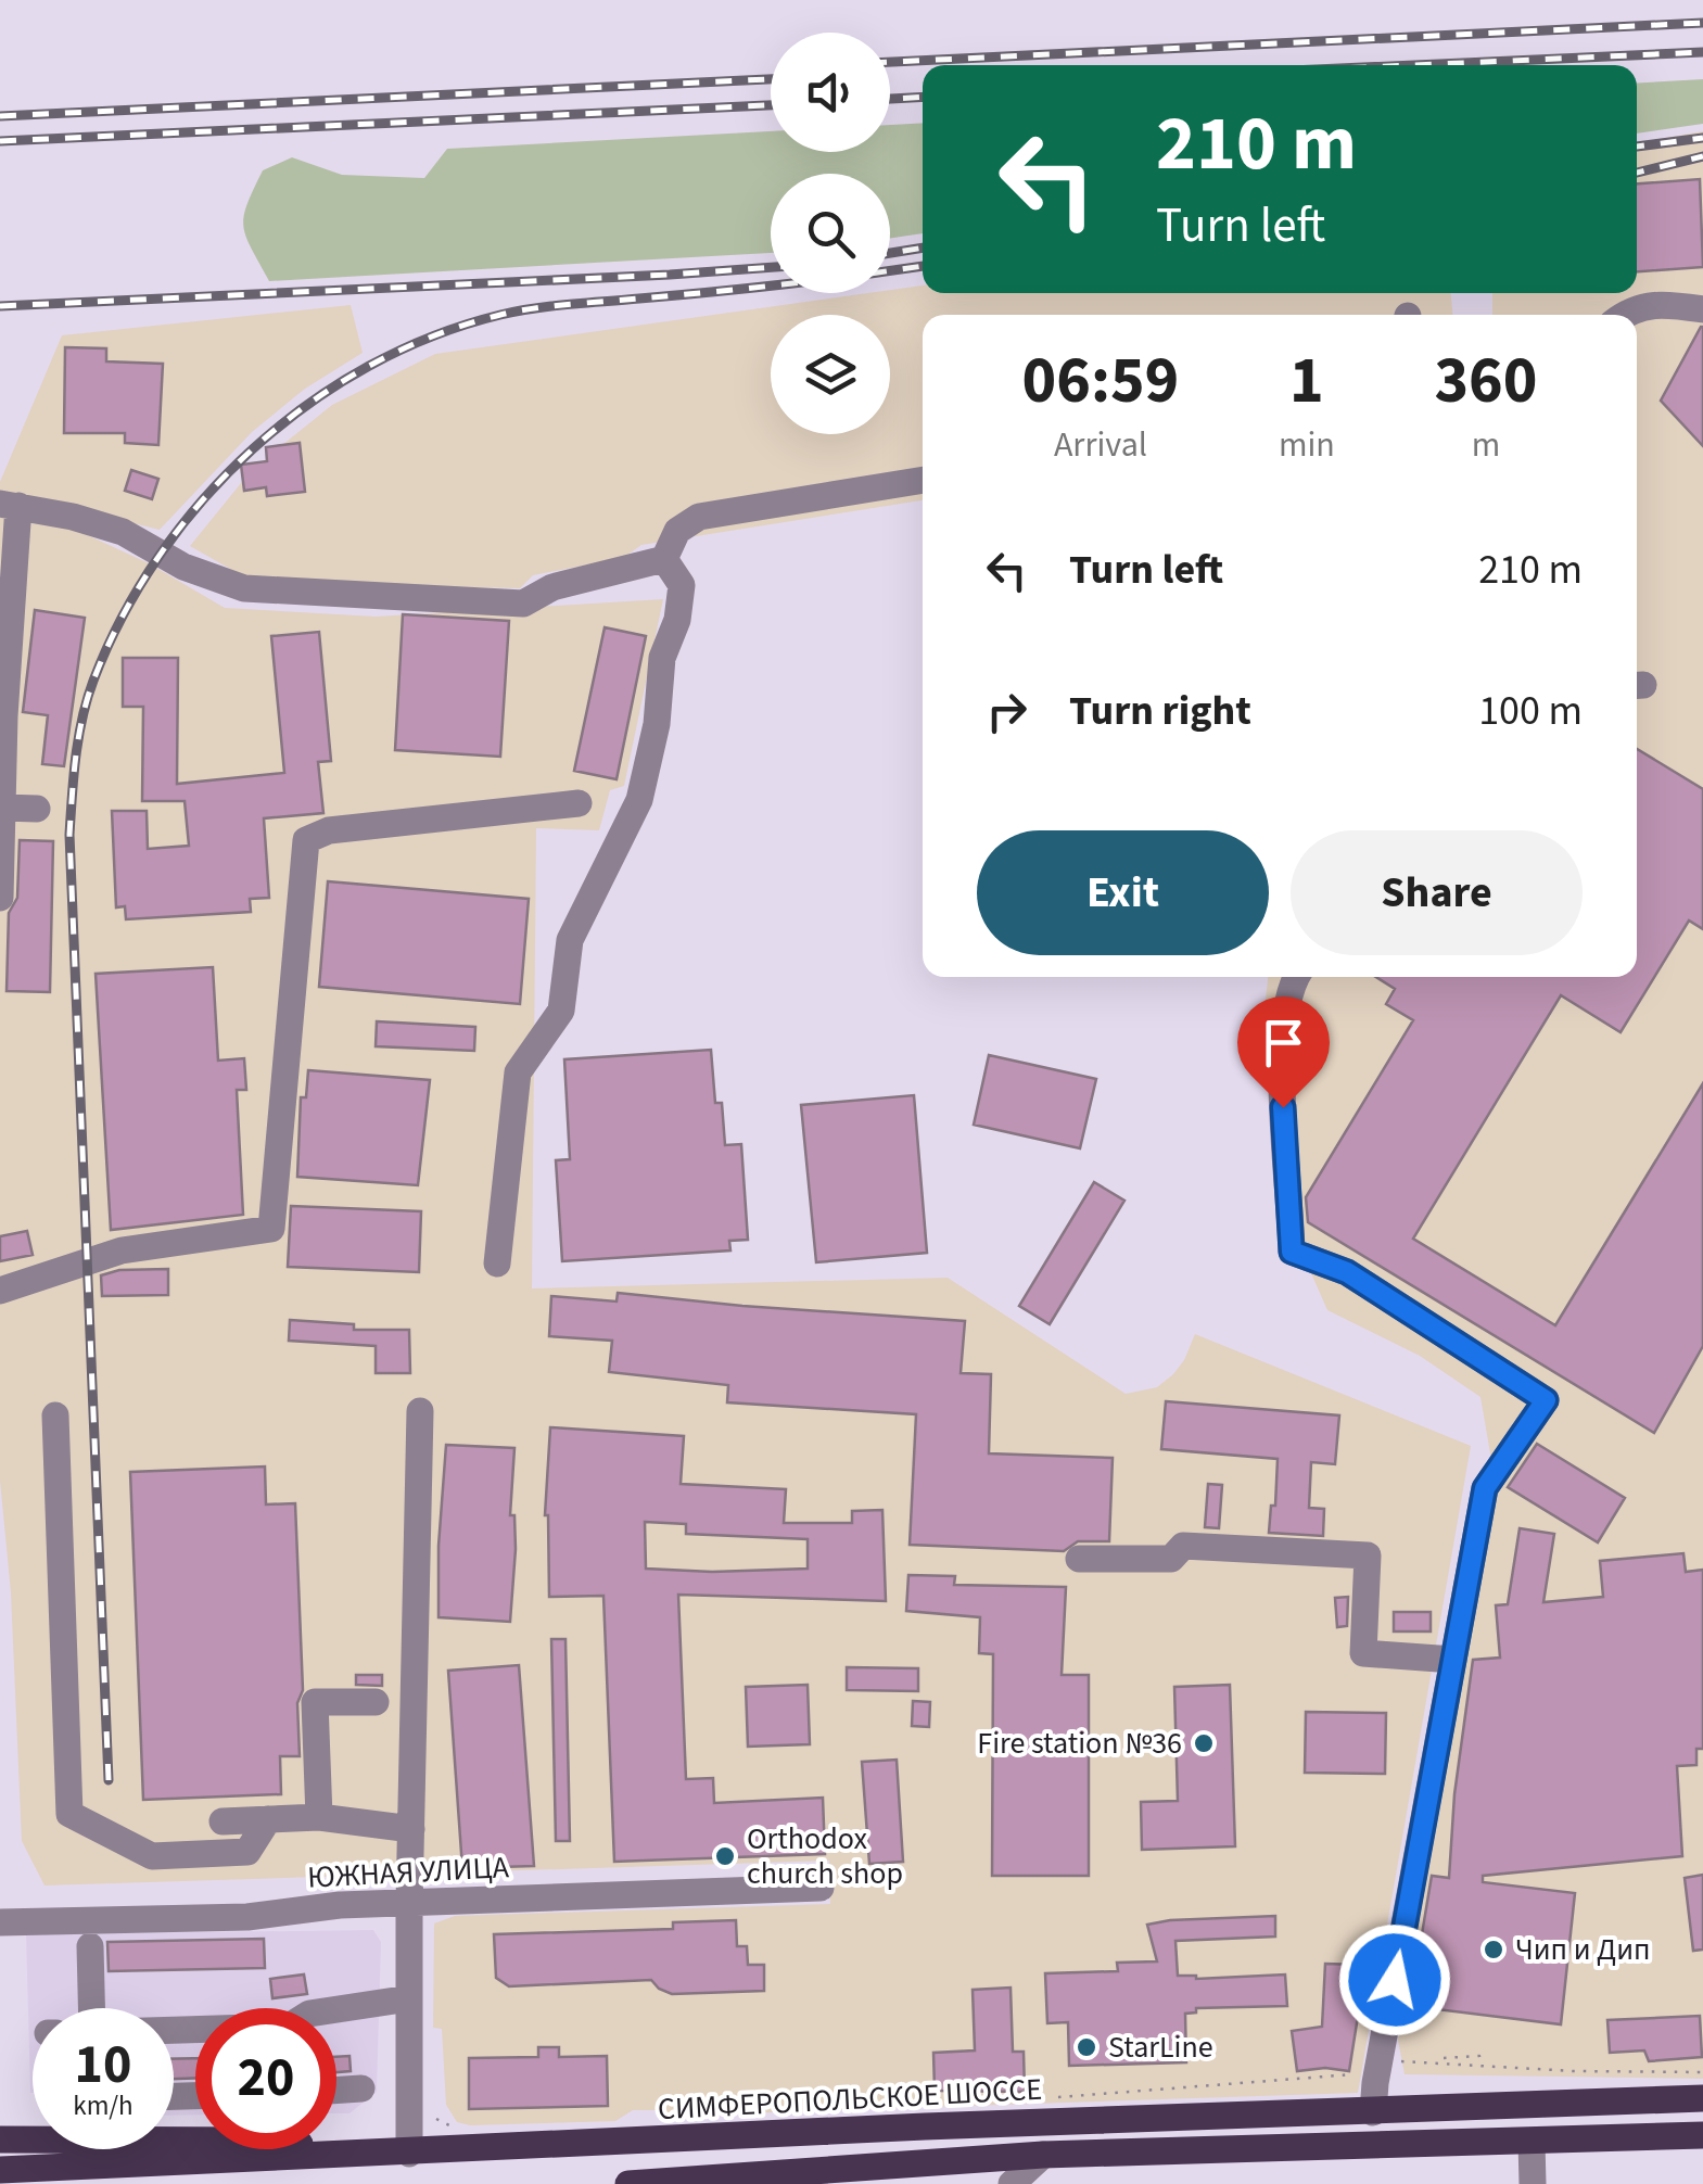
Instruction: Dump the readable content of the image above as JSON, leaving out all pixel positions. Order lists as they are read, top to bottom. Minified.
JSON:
{"streets":{"main road":["СИМФЕРОПОЛЬСКОЕ ШОССЕ"],"street":["ЮЖНАЯ УЛИЦА"]},"places":["Fire station №36","Orthodox church shop","Чип и Дип","StarLine"],"page":{"turn":["210 m","Turn left"],"eta":["06:59","Arrival","1","min","360","m"],"list":[{"name":"Turn left","value":"210 m"},{"name":"Turn right","value":"100 m"}],"buttons":["Exit","Share"],"speed":"10 km/h","limit":"20"}}
